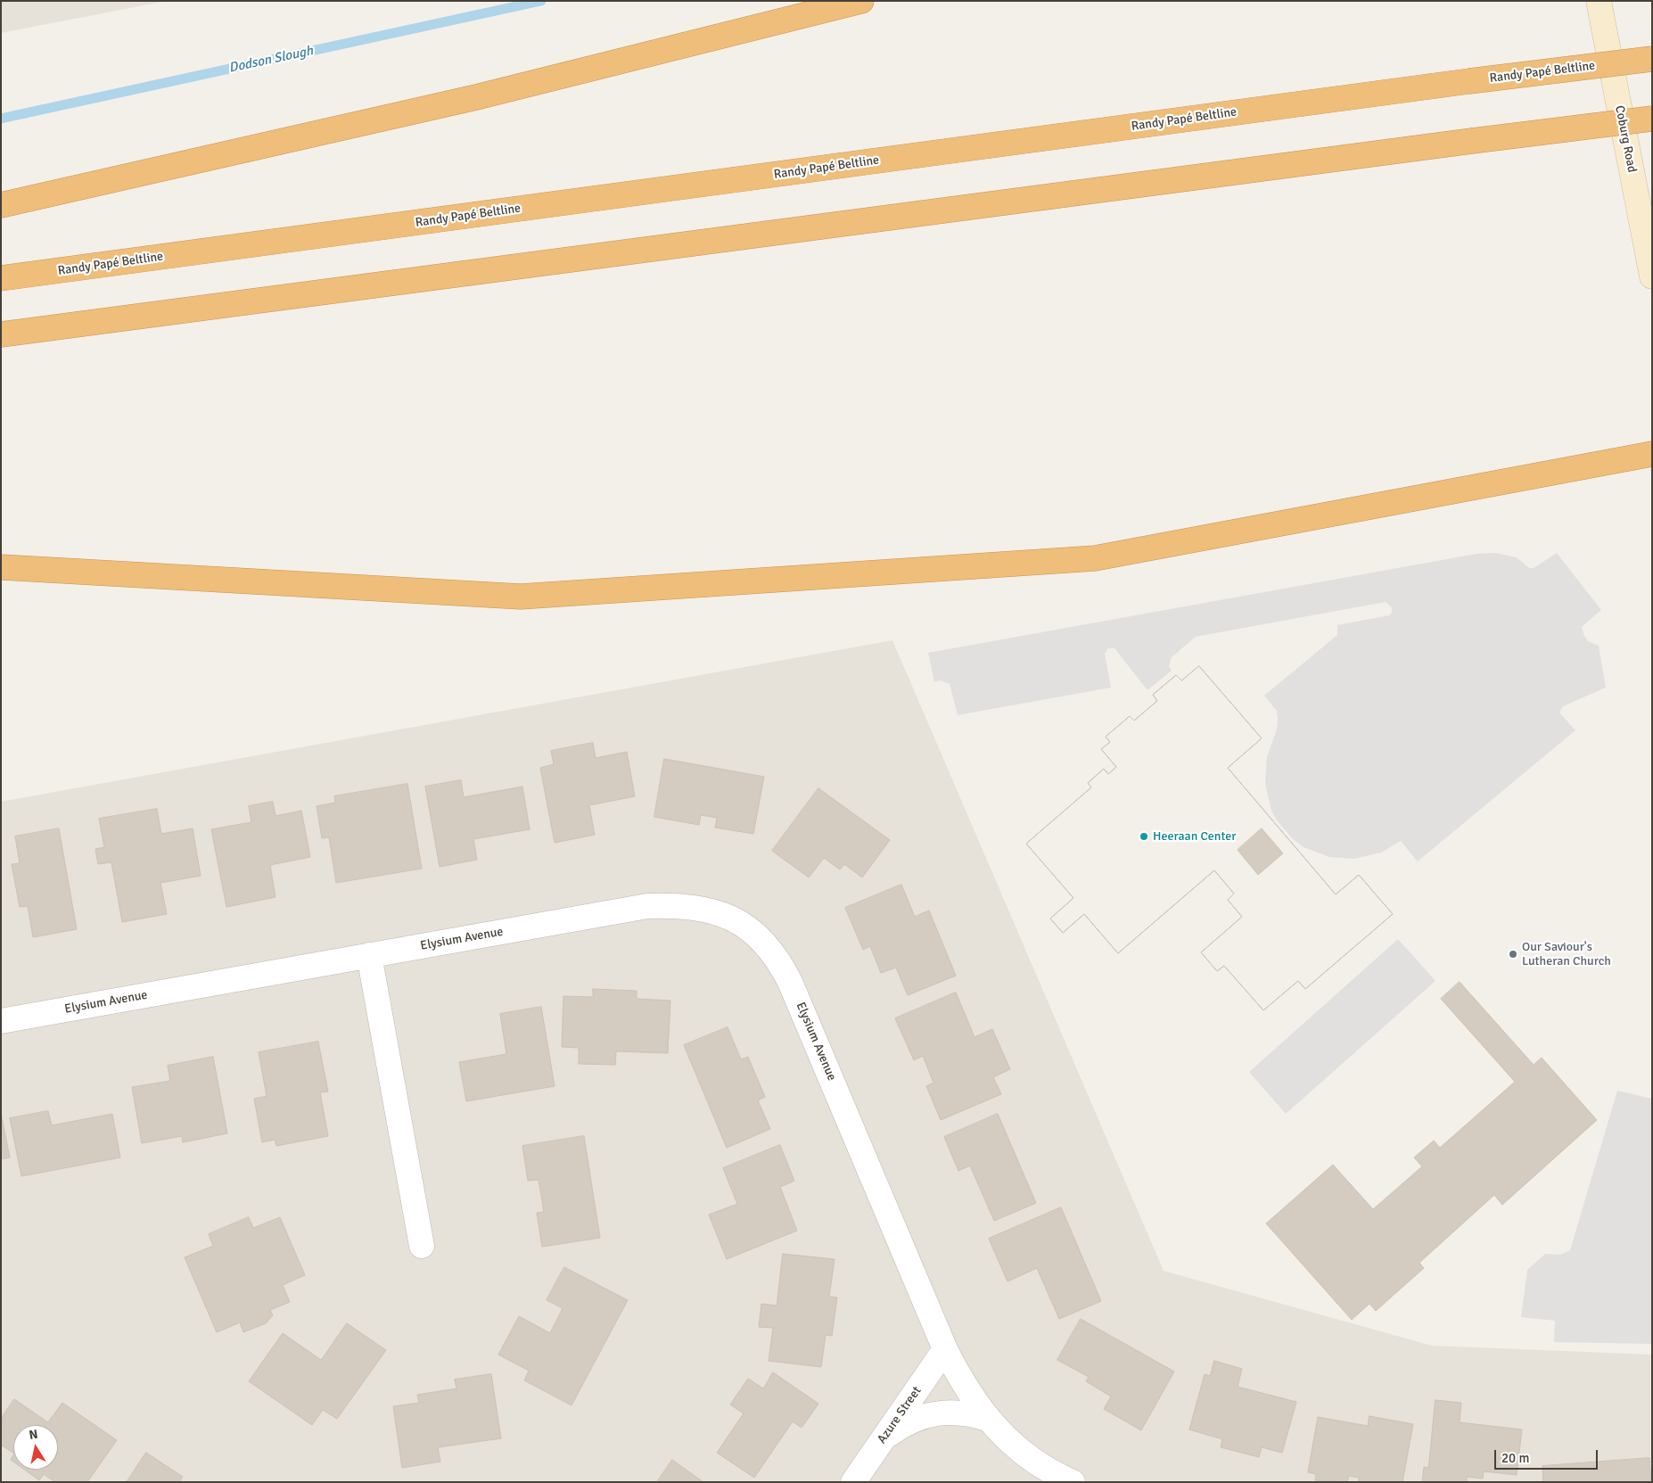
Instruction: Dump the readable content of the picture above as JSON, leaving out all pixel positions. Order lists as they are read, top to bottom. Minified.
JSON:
{"streets":{"highway":["Randy Papé Beltline"],"main road":["Coburg Road"],"street":["Elysium Avenue","Azure Street"]},"crossings":[["Elysium Avenue","Azure Street"]],"water":["Dodson Slough"],"places":["Heeraan Center","Our Saviour's Lutheran Church"],"scale_bar":"20 m","north":"top"}
